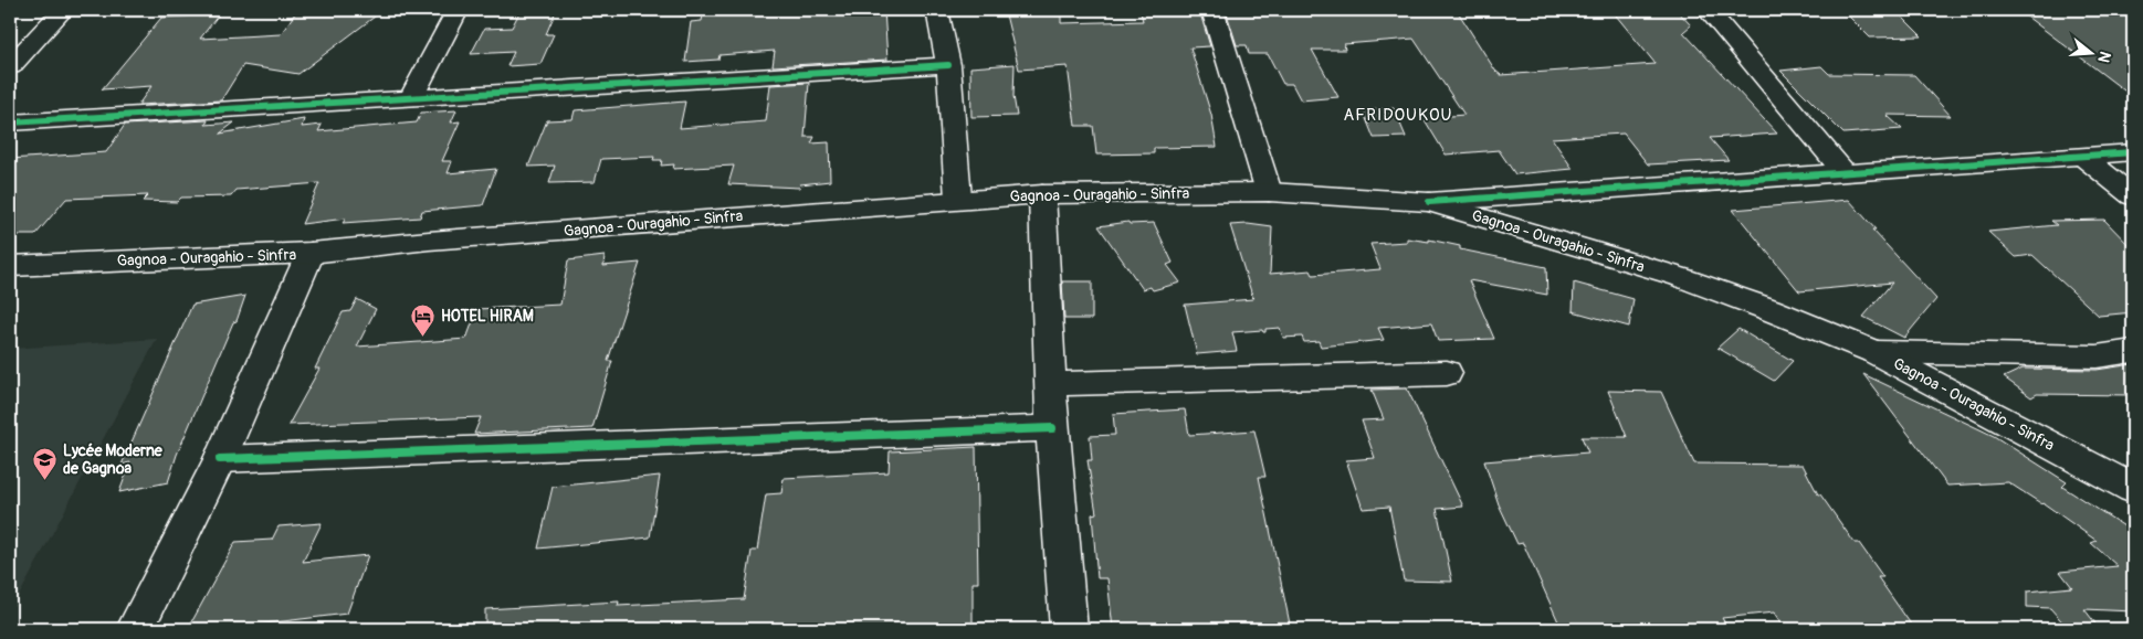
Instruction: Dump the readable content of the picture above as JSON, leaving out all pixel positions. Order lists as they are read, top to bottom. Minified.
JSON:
{"streets":{"street":["Gagnoa - Ouragahio - Sinfra"]},"districts":["AFRIDOUKOU"],"places":{"hotel":["HOTEL HIRAM"],"school or university":["Lycée Moderne de Gagnoa"]},"north":"right"}
